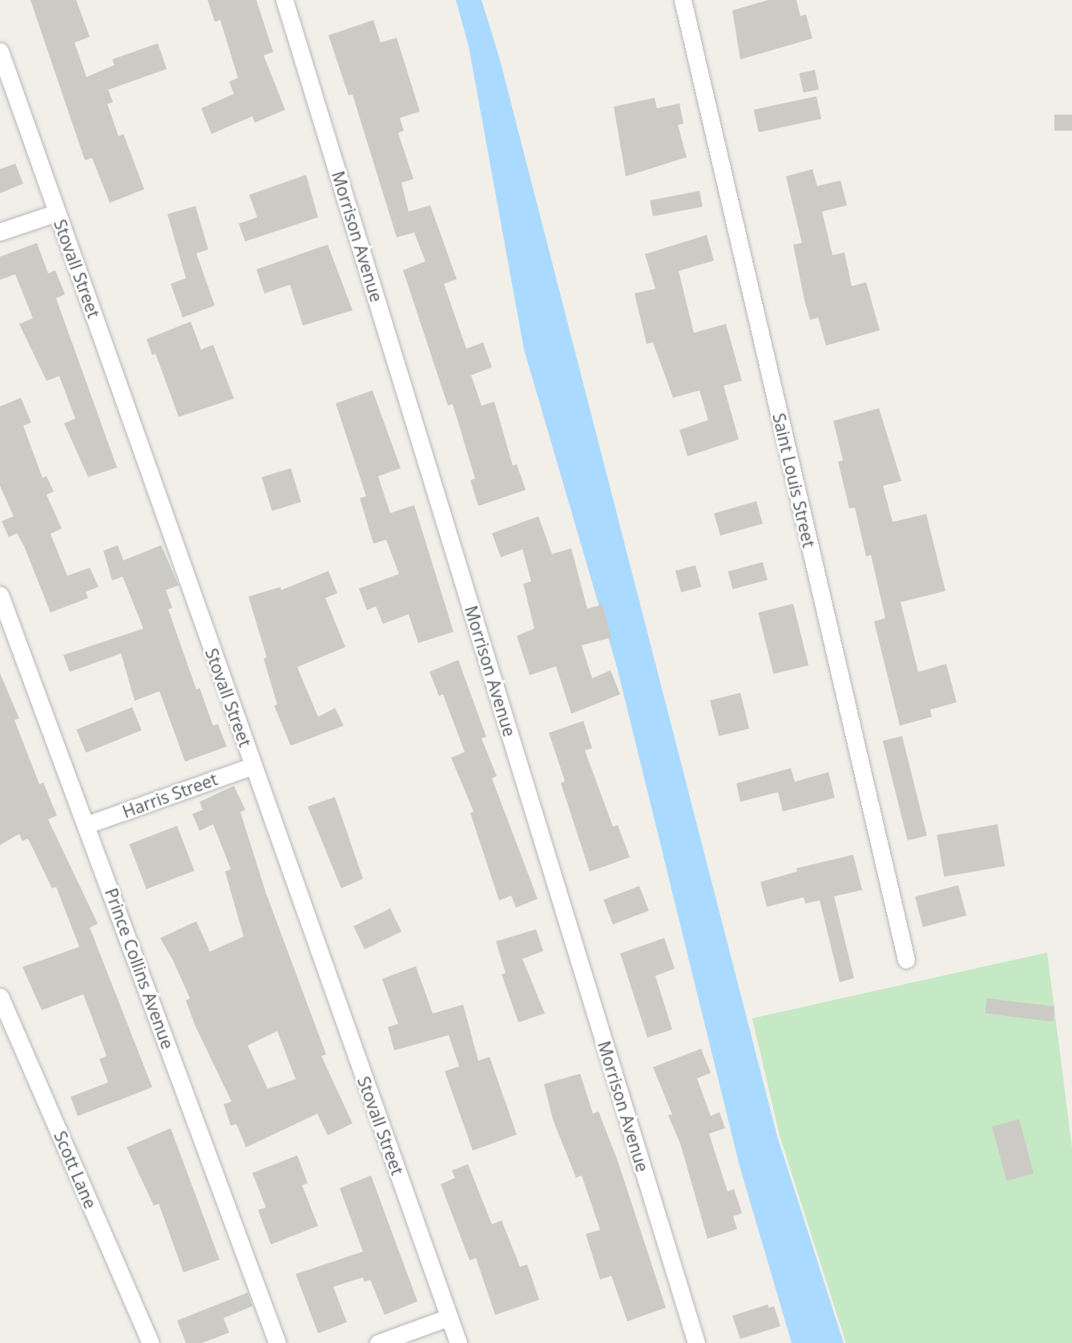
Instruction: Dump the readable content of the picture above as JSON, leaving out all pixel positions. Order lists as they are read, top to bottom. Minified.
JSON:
{"streets":{"street":["Morrison Avenue","Stovall Street","Saint Louis Street","Harris Street","Prince Collins Avenue","Scott Lane"]},"crossings":[["Stovall Street","Harris Street"],["Harris Street","Prince Collins Avenue"]]}
